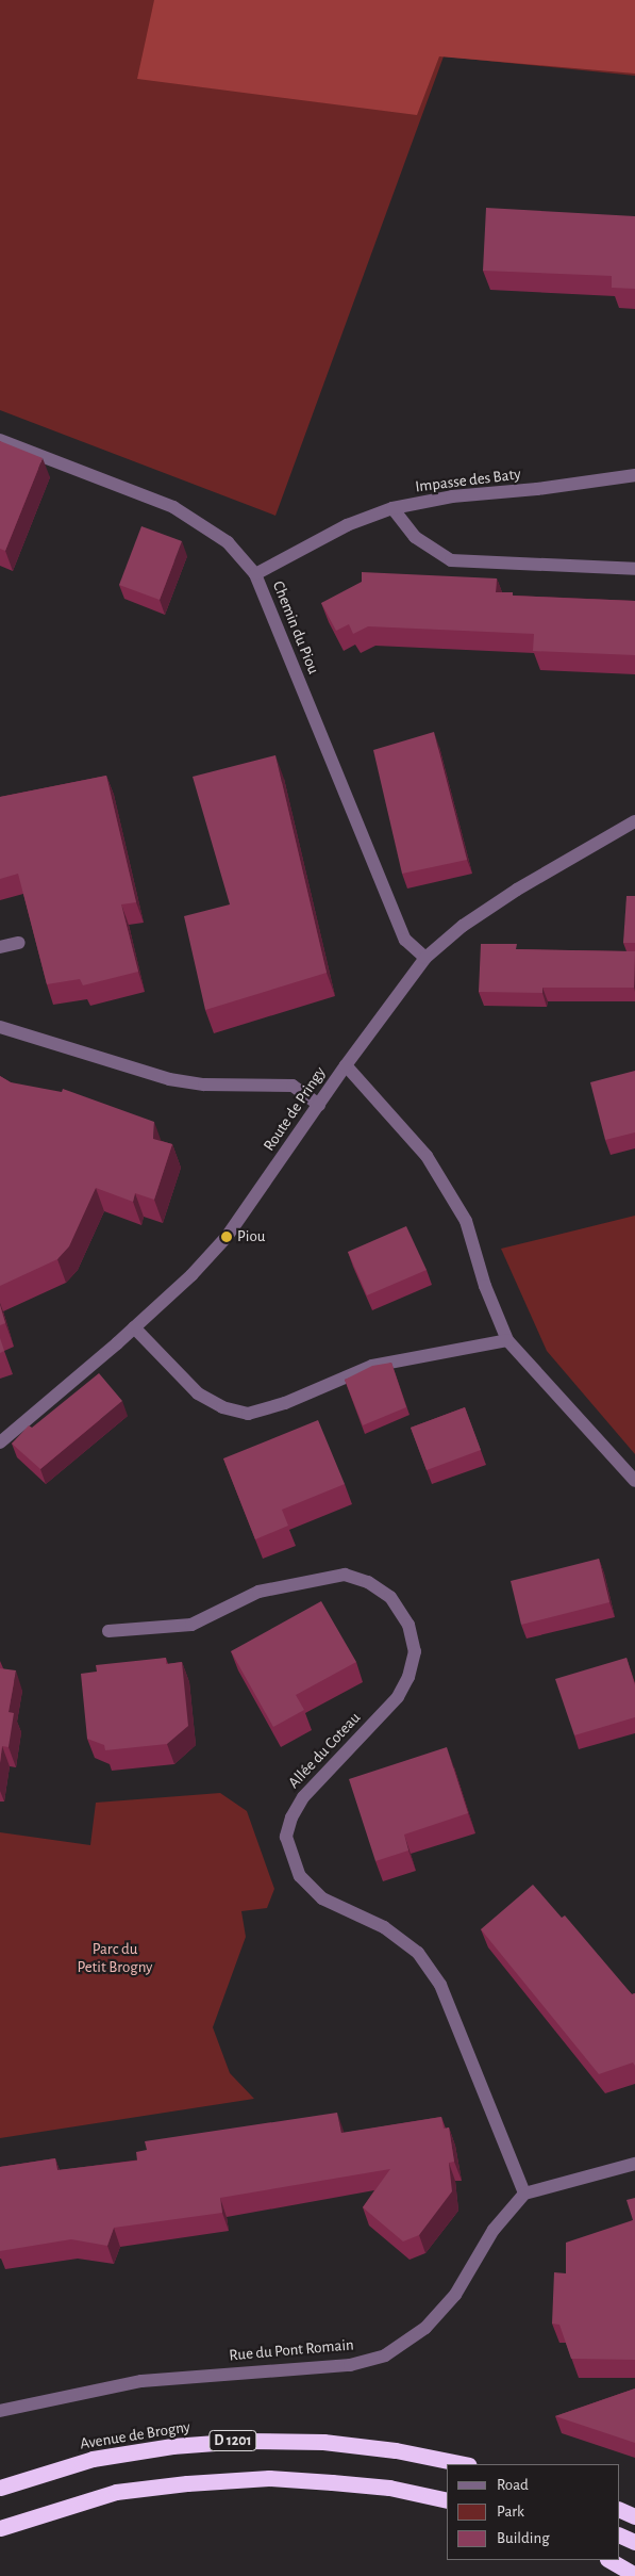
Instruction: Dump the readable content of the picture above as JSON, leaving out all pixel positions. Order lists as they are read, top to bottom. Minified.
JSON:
{"streets":{"highway":["Avenue de Brogny","D 1201"],"street":["Impasse des Baty","Chemin du Piou","Route de Pringy","Allée du Coteau","Rue du Pont Romain"]},"crossings":[["Impasse des Baty","Chemin du Piou"],["Chemin du Piou","Route de Pringy"],["Allée du Coteau","Rue du Pont Romain"]],"parks":["Parc du Petit Brogny"],"places":["Piou"],"legend":["Road","Park","Building"]}
